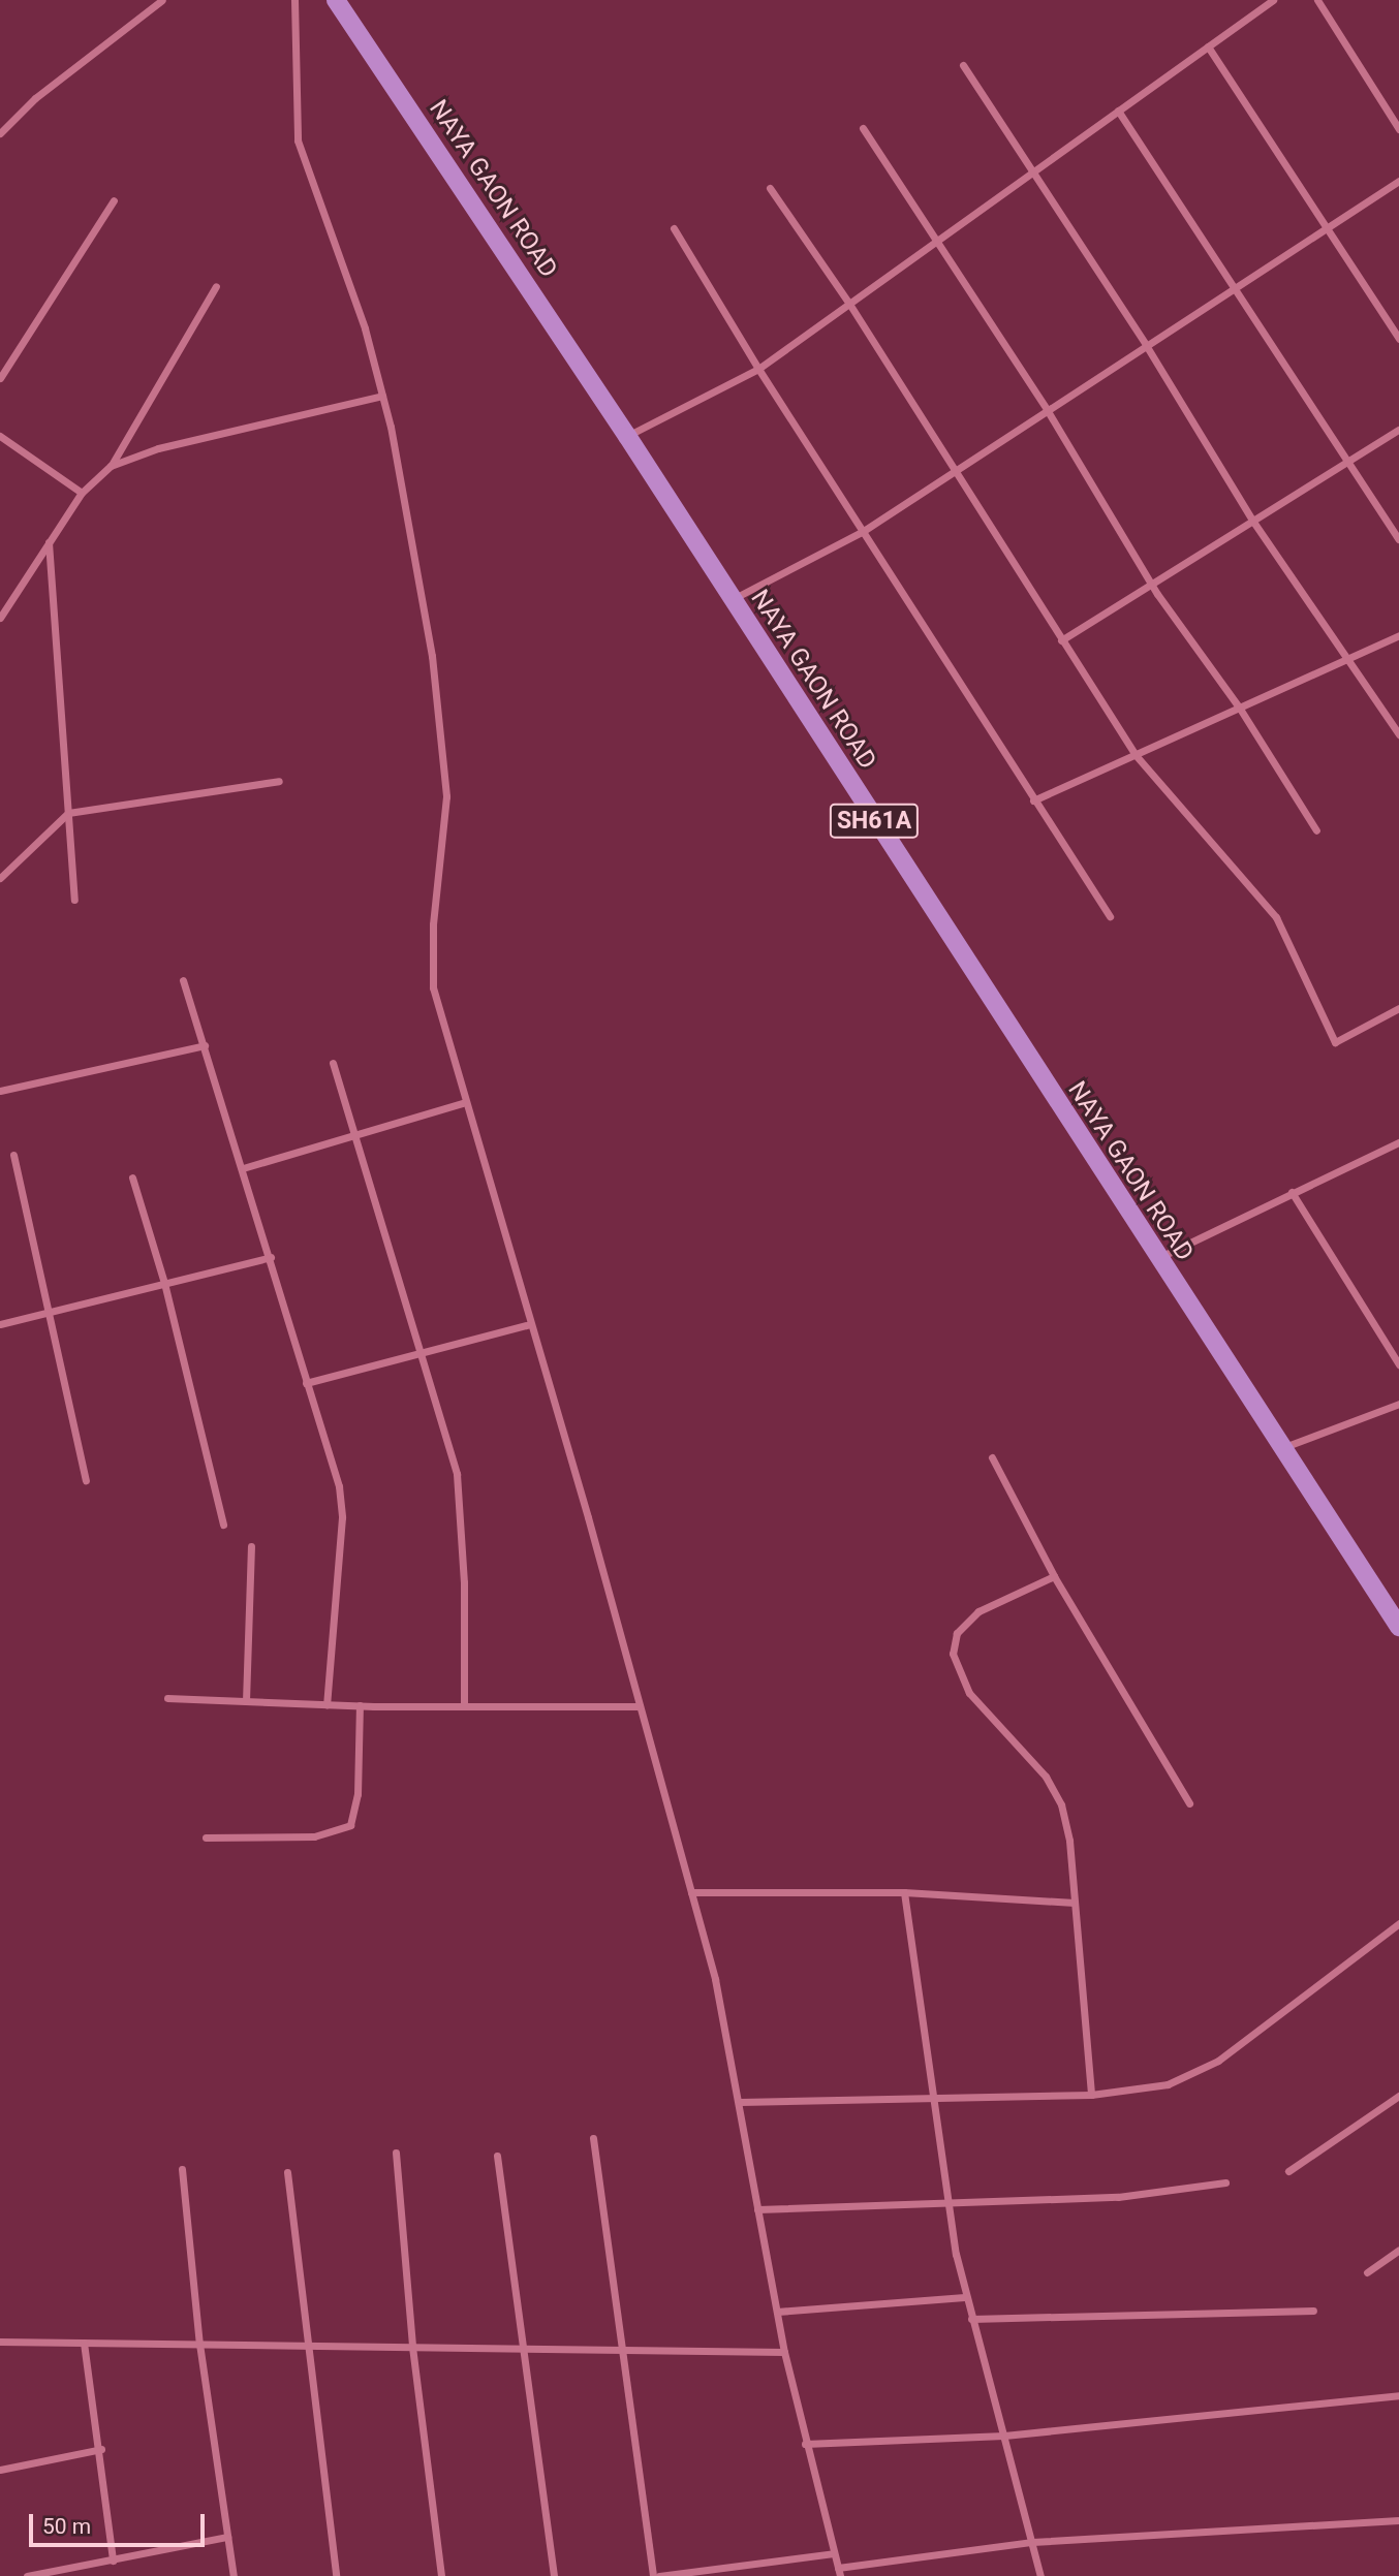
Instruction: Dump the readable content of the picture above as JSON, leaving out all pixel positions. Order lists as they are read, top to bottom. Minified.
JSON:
{"streets":{"main road":["NAYA GAON ROAD","SH61A"]},"scale_bar":"50 m"}
